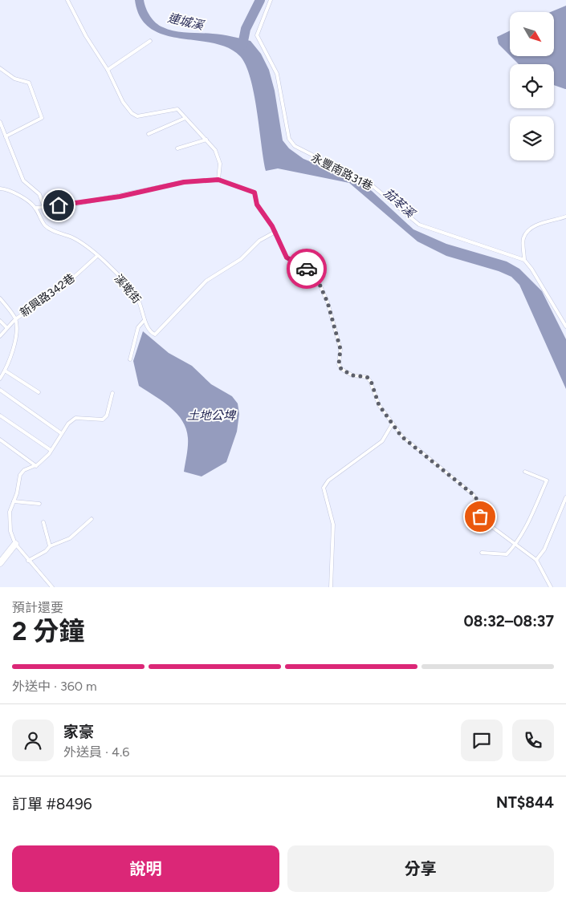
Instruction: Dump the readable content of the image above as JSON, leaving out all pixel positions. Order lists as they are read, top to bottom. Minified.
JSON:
{"streets":{"lane":["永豐南路31巷","溪墘街","新興路342巷"]},"crossings":[["溪墘街","新興路342巷"]],"water":["連城溪","茄苳溪","土地公埤"],"north":"bottom right","page":{"heading":["2 分鐘","預計還要","08:32–08:37"],"panel":["家豪","外送員 · 4.6","訂單 #8496","NT$844"],"bar":"外送中 · 360 m","buttons":["說明","分享"]}}
